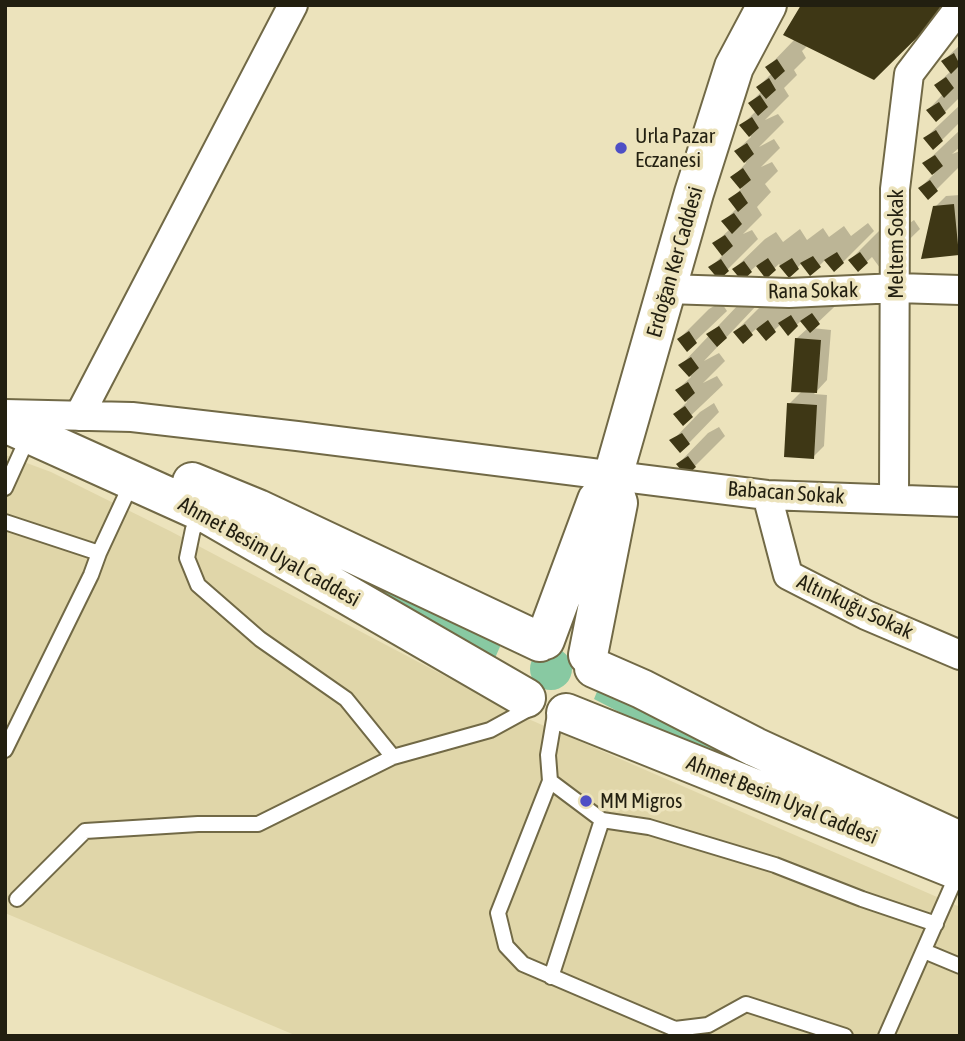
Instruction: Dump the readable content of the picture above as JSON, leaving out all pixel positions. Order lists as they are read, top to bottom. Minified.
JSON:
{"streets":{"main road":["Erdoğan Ker Caddesi","Ahmet Besim Uyal Caddesi"],"street":["Meltem Sokak","Rana Sokak","Babacan Sokak","Altınkuğu Sokak"]},"crossings":[["Meltem Sokak","Rana Sokak"],["Meltem Sokak","Babacan Sokak"],["Erdoğan Ker Caddesi","Rana Sokak"],["Erdoğan Ker Caddesi","Babacan Sokak"],["Erdoğan Ker Caddesi","Ahmet Besim Uyal Caddesi"],["Babacan Sokak","Ahmet Besim Uyal Caddesi"],["Babacan Sokak","Altınkuğu Sokak"]],"places":["Urla Pazar Eczanesi","MM Migros"]}
